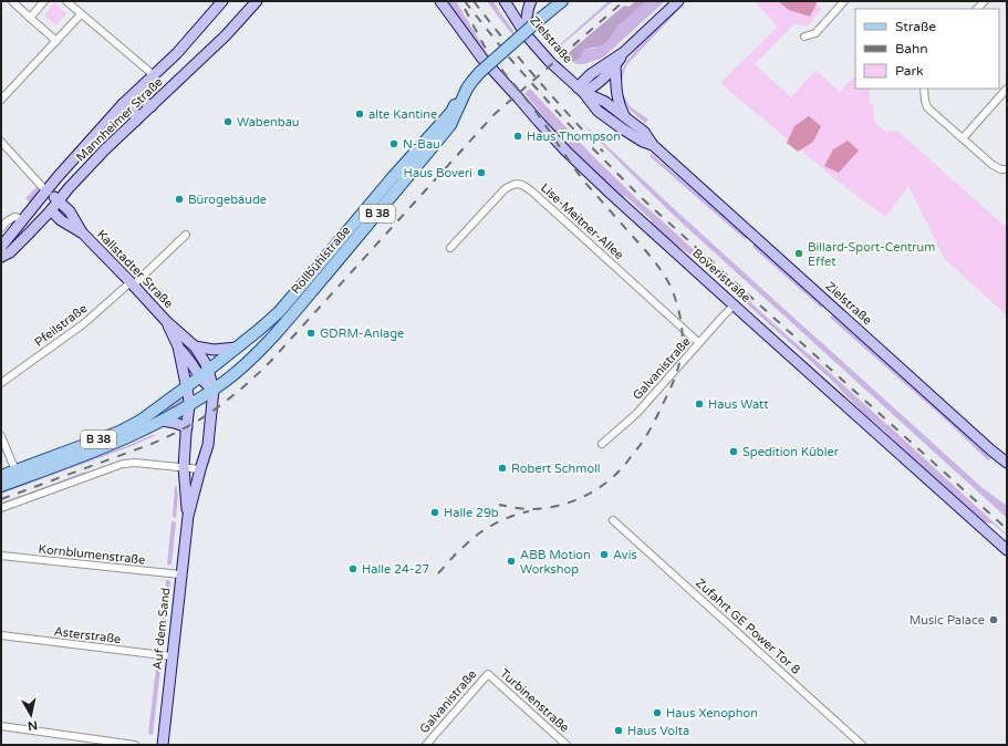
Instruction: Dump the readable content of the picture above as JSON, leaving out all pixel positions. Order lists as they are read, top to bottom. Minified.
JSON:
{"streets":{"main road":["Zielstraße","Mannheimer Straße","B 38","Rollbühlstraße","Kallstadter Straße","Boveristraße","Auf dem Sand"],"street":["Lise-Meitner-Allee","Pfeilstraße","Galvanistraße","Kornblumenstraße","Zufahrt GE Power Tor 8","Asterstraße","Turbinenstraße"]},"crossings":[["Mannheimer Straße","Kallstadter Straße"],["B 38","Rollbühlstraße"],["B 38","Kallstadter Straße"],["B 38","Auf dem Sand"],["Lise-Meitner-Allee","Galvanistraße"],["Rollbühlstraße","Kallstadter Straße"],["Rollbühlstraße","Auf dem Sand"],["Kallstadter Straße","Pfeilstraße"],["Kallstadter Straße","Auf dem Sand"],["Boveristraße","Galvanistraße"],["Galvanistraße","Turbinenstraße"],["Kornblumenstraße","Auf dem Sand"],["Auf dem Sand","Asterstraße"]],"places":["alte Kantine","Wabenbau","Haus Thompson","N-Bau","Haus Boveri","Bürogebäude","Billard-Sport-Centrum Effet","GDRM-Anlage","Haus Watt","Spedition Kübler","Robert Schmoll","Halle 29b","Avis","ABB Motion Workshop","Halle 24-27","Music Palace","Haus Xenophon","Haus Volta"],"legend":["Straße","Bahn","Park"],"north":"bottom"}
